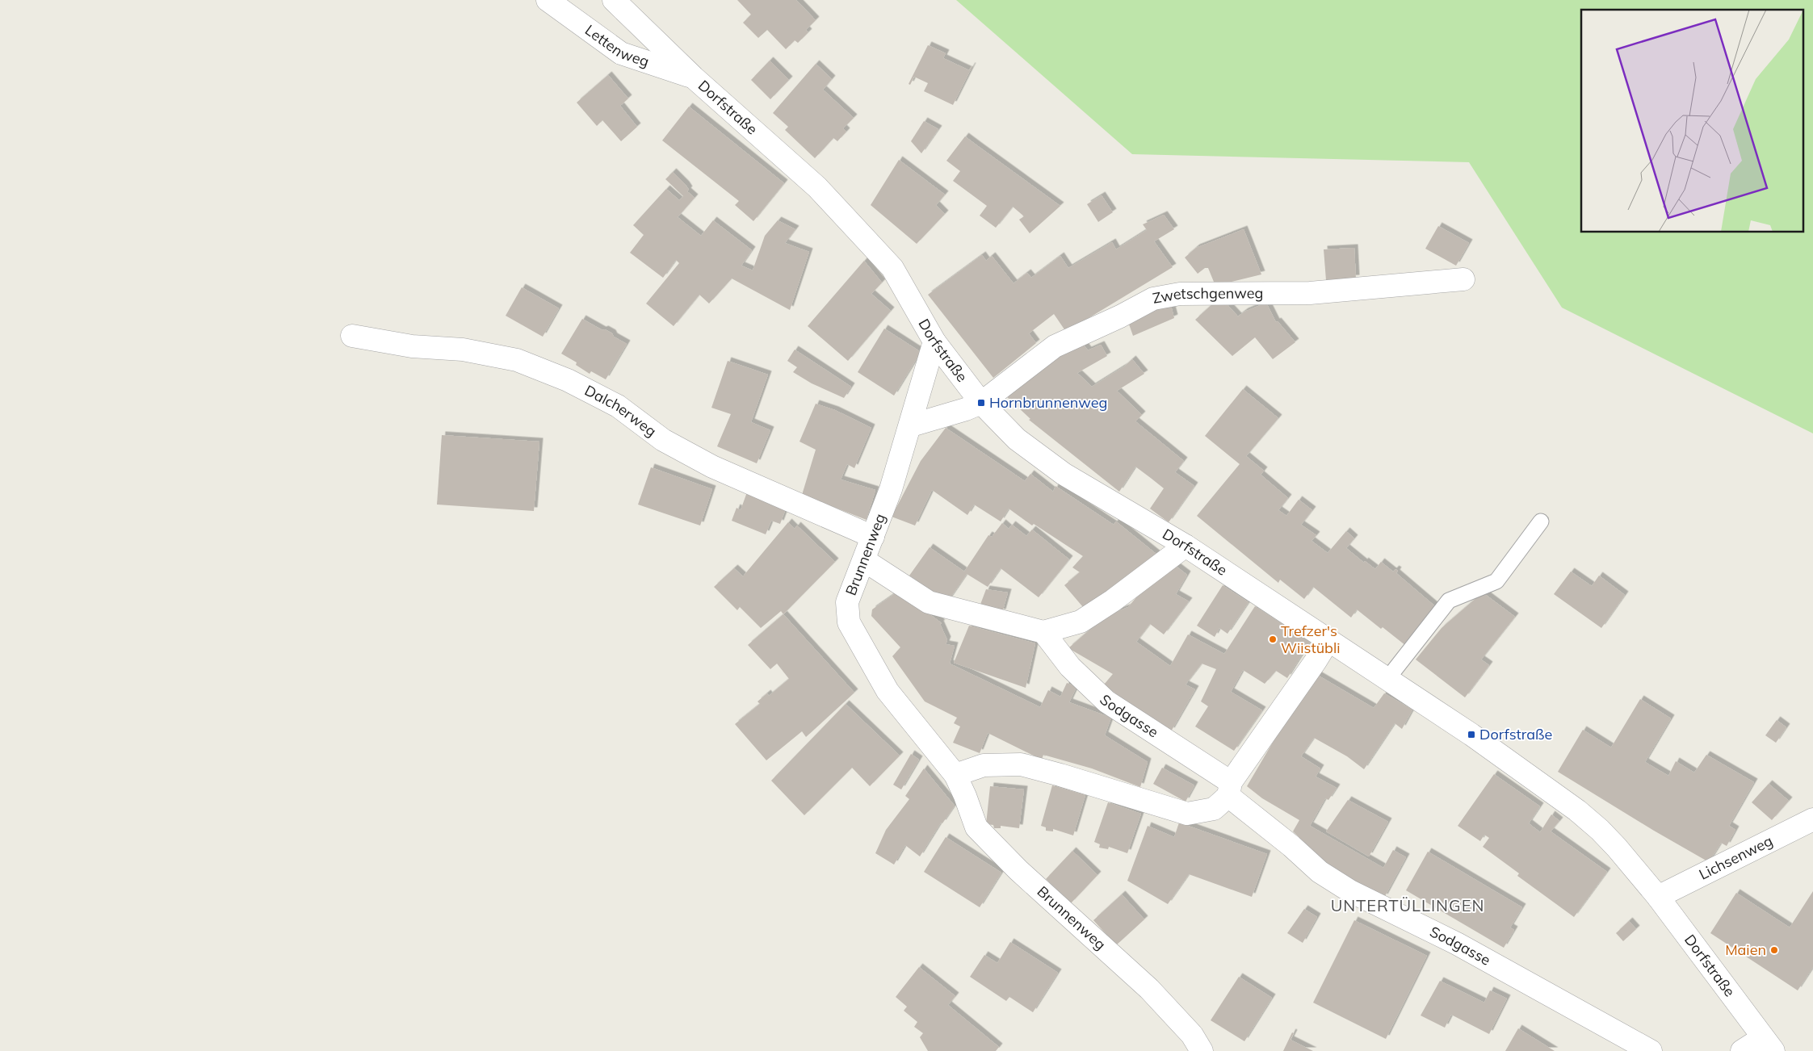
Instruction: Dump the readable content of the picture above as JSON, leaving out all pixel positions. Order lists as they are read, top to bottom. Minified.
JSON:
{"streets":{"street":["Lettenweg","Dorfstraße","Zwetschgenweg","Dalcherweg","Brunnenweg","Sodgasse","Lichsenweg"]},"crossings":[["Lettenweg","Dorfstraße"],["Dorfstraße","Zwetschgenweg"],["Dorfstraße","Brunnenweg"],["Dorfstraße","Lichsenweg"],["Dalcherweg","Brunnenweg"]],"districts":["UNTERTÜLLINGEN"],"places":{"transit":["Hornbrunnenweg","Dorfstraße"],"other":["Trefzer's Wiistübli","Maien"]}}
